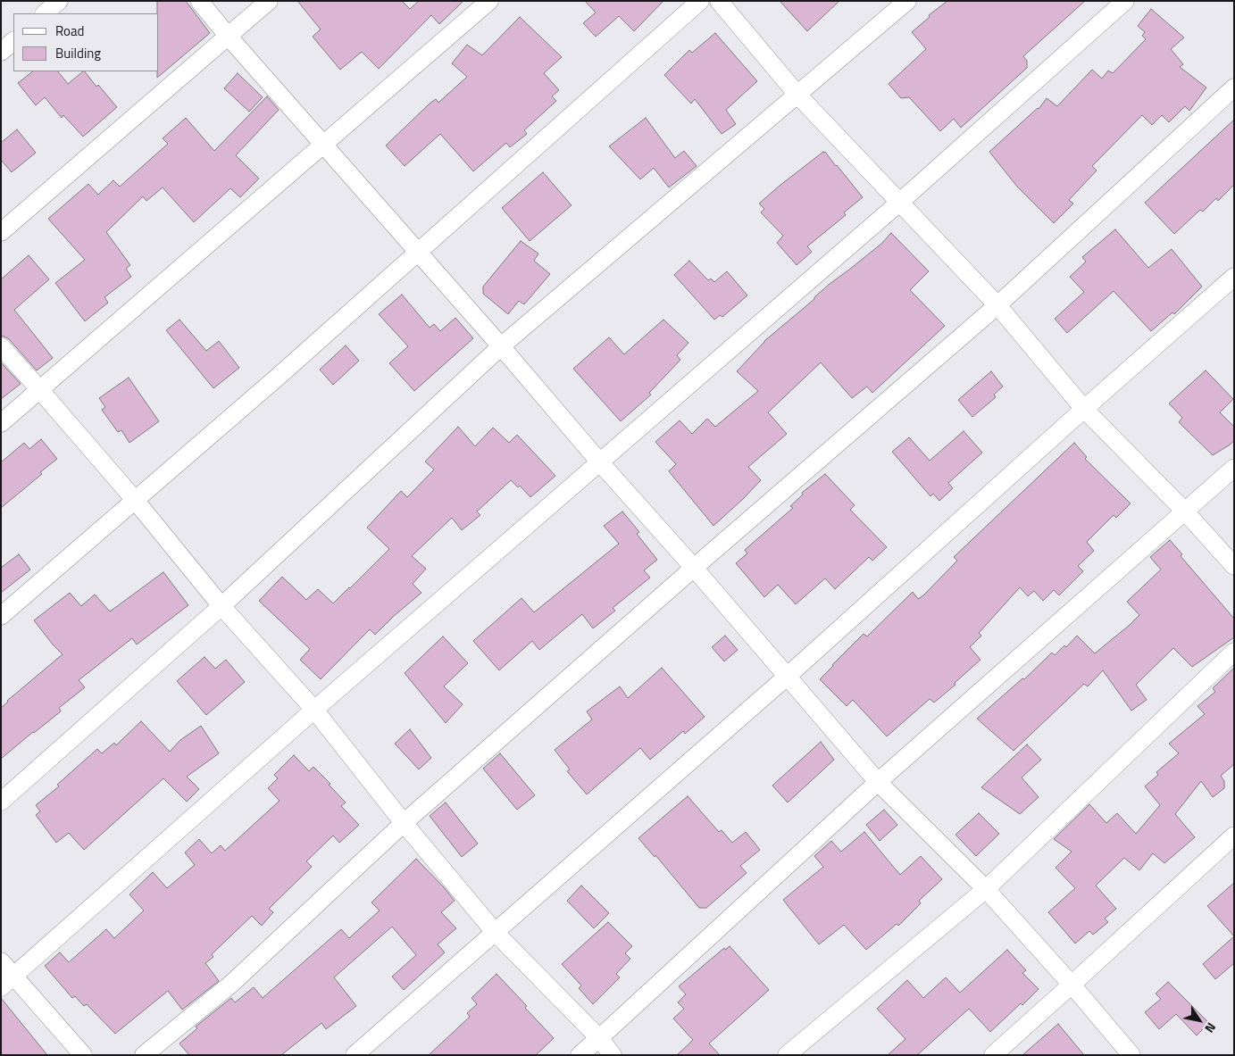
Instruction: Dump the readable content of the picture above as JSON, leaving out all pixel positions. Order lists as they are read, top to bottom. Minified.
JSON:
{"legend":["Road","Building"],"north":"bottom right"}
